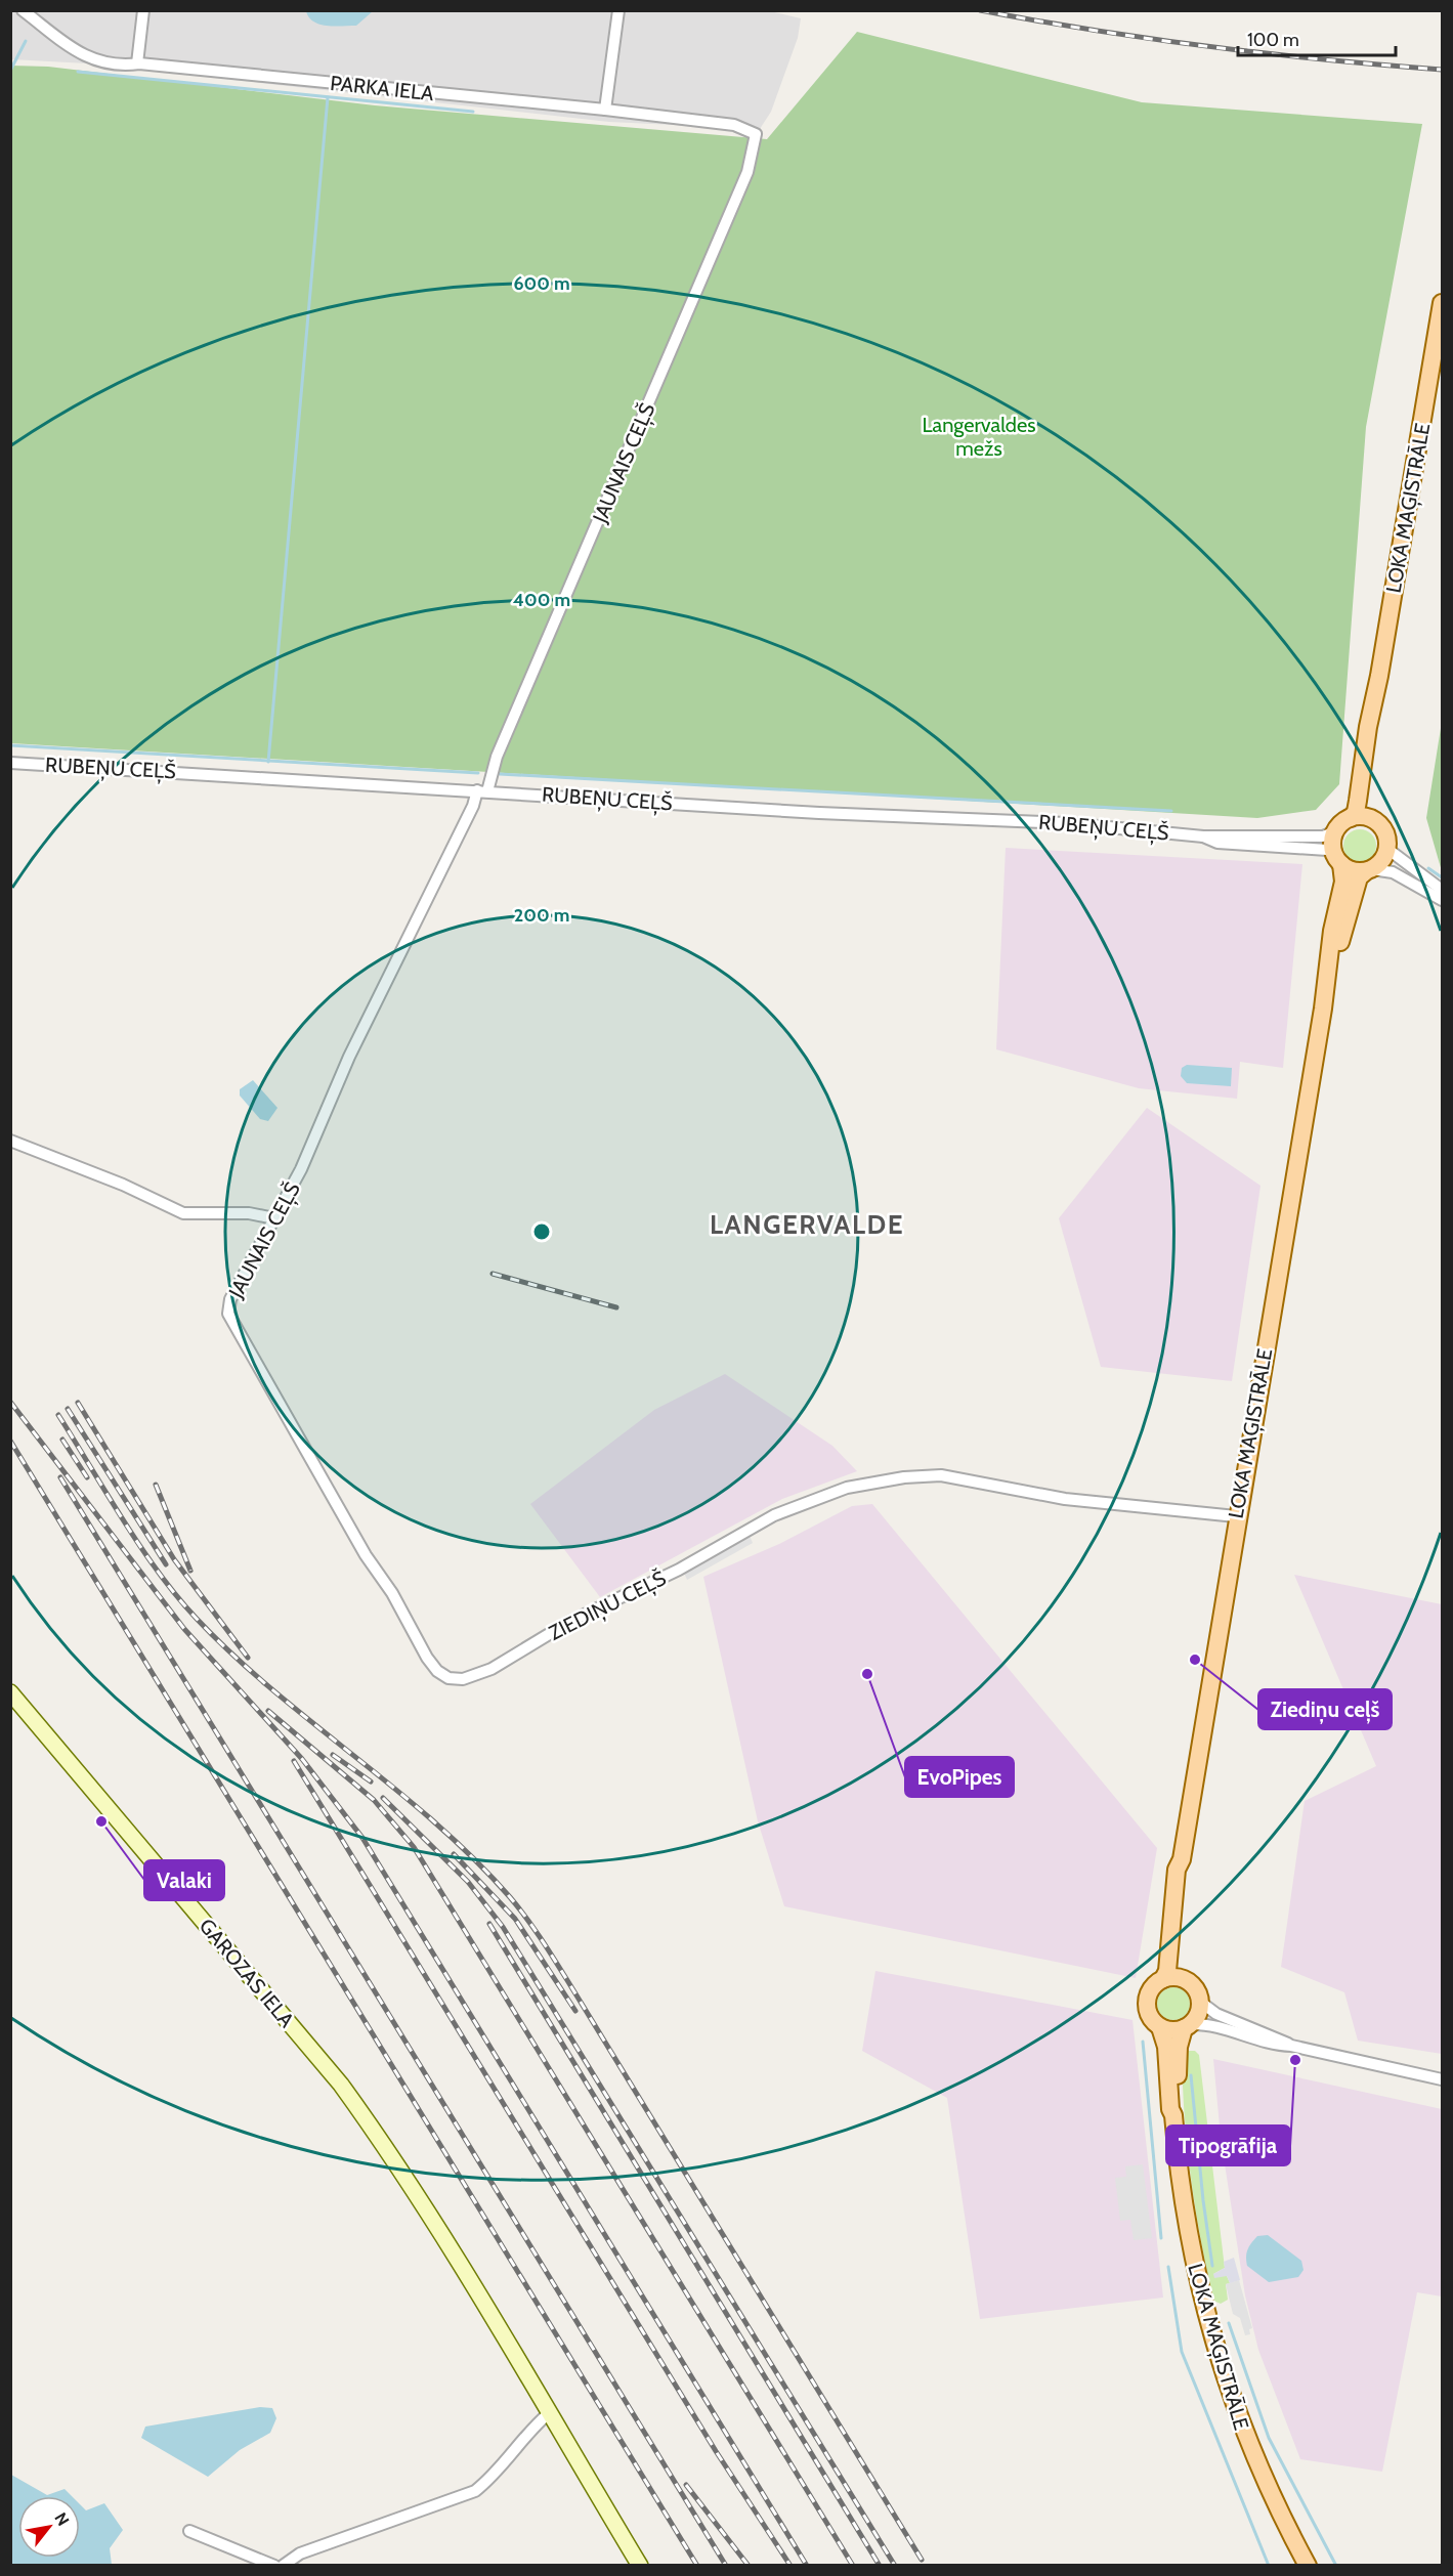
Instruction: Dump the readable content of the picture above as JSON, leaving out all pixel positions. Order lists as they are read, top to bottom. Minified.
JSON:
{"streets":{"main road":["LOKA MAĢISTRĀLE","GAROZAS IELA"],"street":["PARKA IELA","JAUNAIS CEĻŠ","RUBEŅU CEĻŠ","ZIEDIŅU CEĻŠ"]},"crossings":[["PARKA IELA","JAUNAIS CEĻŠ"],["JAUNAIS CEĻŠ","RUBEŅU CEĻŠ"],["JAUNAIS CEĻŠ","ZIEDIŅU CEĻŠ"],["LOKA MAĢISTRĀLE","RUBEŅU CEĻŠ"],["LOKA MAĢISTRĀLE","ZIEDIŅU CEĻŠ"]],"districts":["LANGERVALDE"],"parks":["Langervaldes mežs"],"places":["Ziediņu ceļš","EvoPipes","Valaki","Tipogrāfija"],"scale_bar":"100 m","north":"top right","rings":["600 m","400 m","200 m"]}
